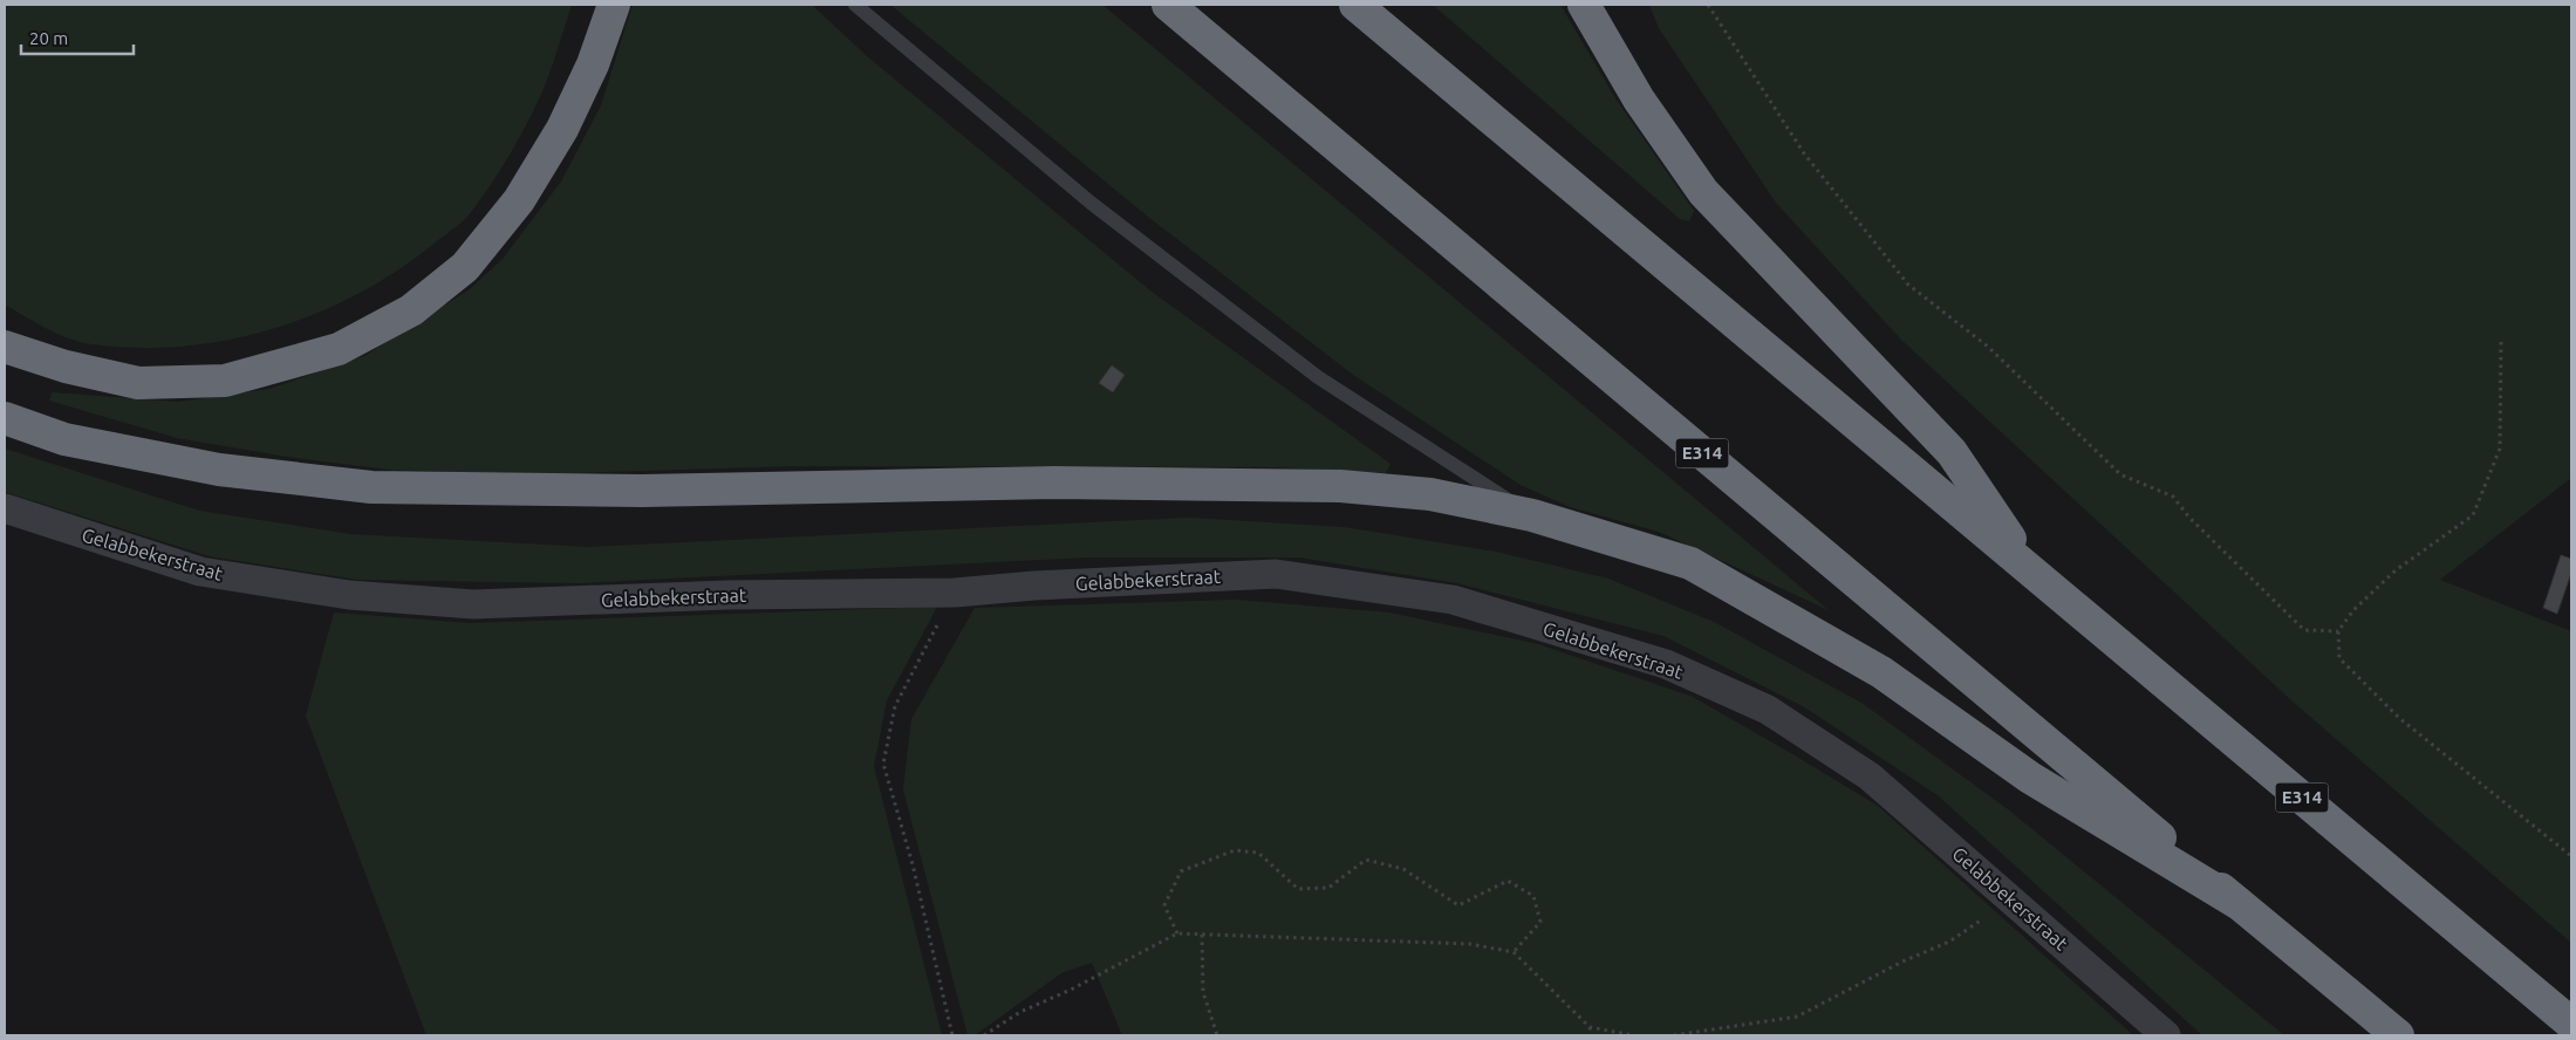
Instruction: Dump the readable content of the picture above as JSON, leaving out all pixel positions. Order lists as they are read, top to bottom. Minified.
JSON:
{"streets":{"highway":["E314"],"street":["Gelabbekerstraat"]},"scale_bar":"20 m"}
